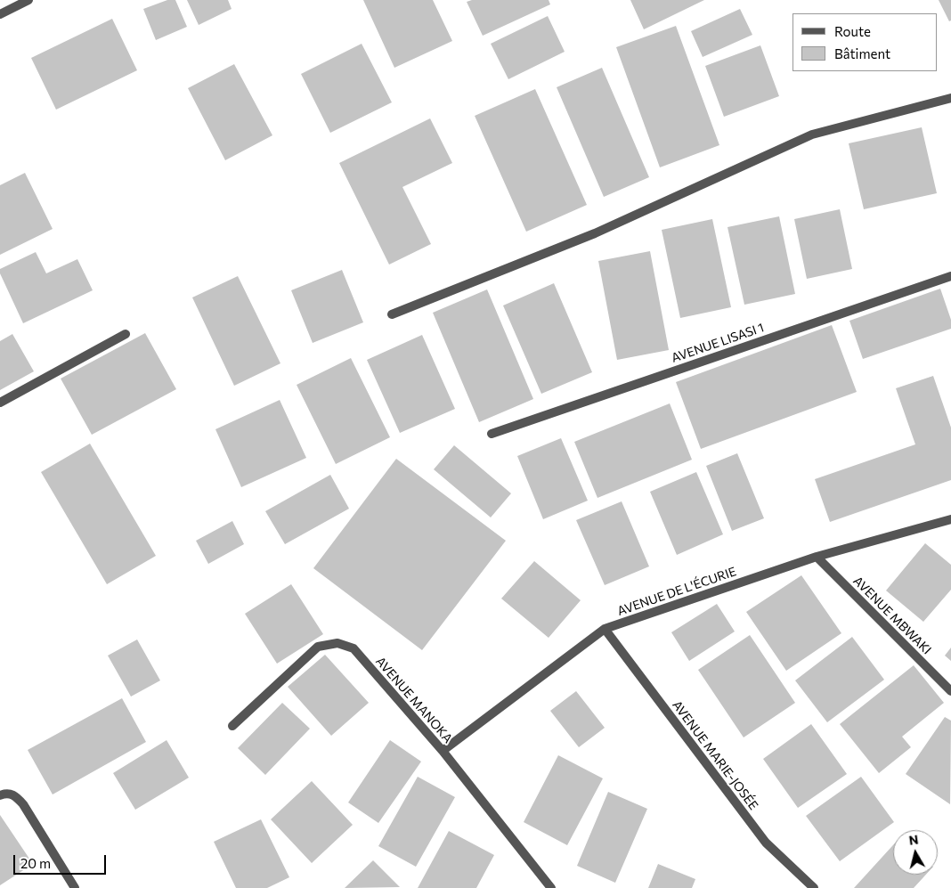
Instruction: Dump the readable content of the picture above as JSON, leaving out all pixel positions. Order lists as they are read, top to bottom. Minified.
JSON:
{"streets":{"street":["AVENUE LISASI 1","AVENUE DE L'ÉCURIE","AVENUE MBWAKI","AVENUE MANOKA","AVENUE MARIE-JOSÉE"]},"crossings":[["AVENUE DE L'ÉCURIE","AVENUE MBWAKI"],["AVENUE DE L'ÉCURIE","AVENUE MANOKA"],["AVENUE DE L'ÉCURIE","AVENUE MARIE-JOSÉE"]],"legend":["Route","Bâtiment"],"scale_bar":"20 m","north":"top"}
